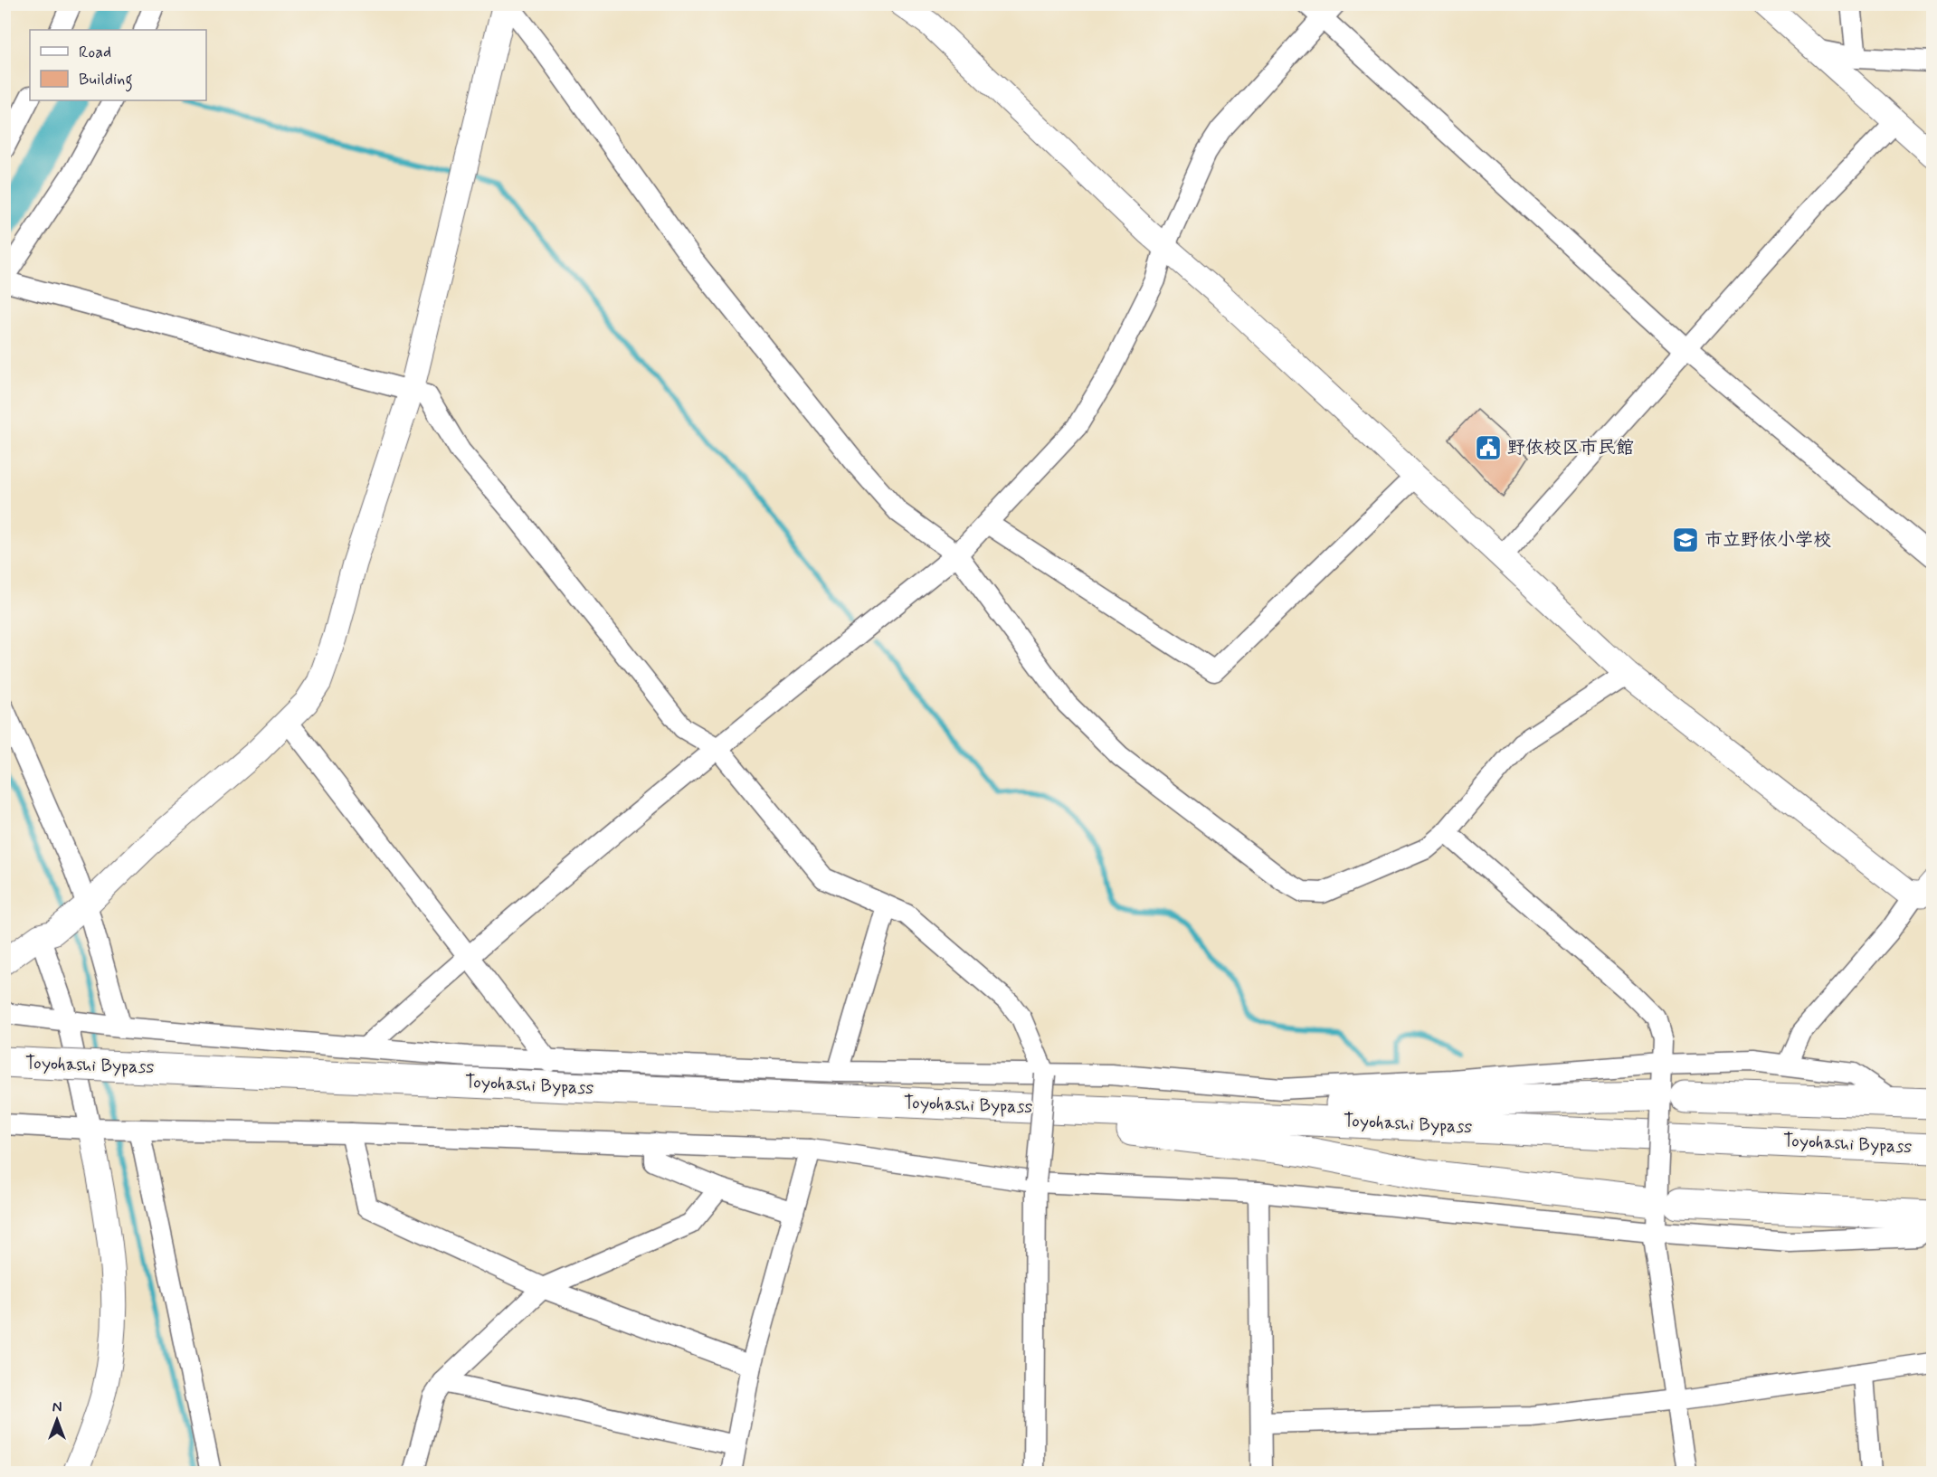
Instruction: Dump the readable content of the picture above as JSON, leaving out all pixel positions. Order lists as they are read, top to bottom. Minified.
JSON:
{"streets":{"highway":["Toyohashi Bypass"]},"places":{"public building":["野依校区市民館"],"school or university":["市立野依小学校"]},"legend":["Road","Building"],"north":"top"}
